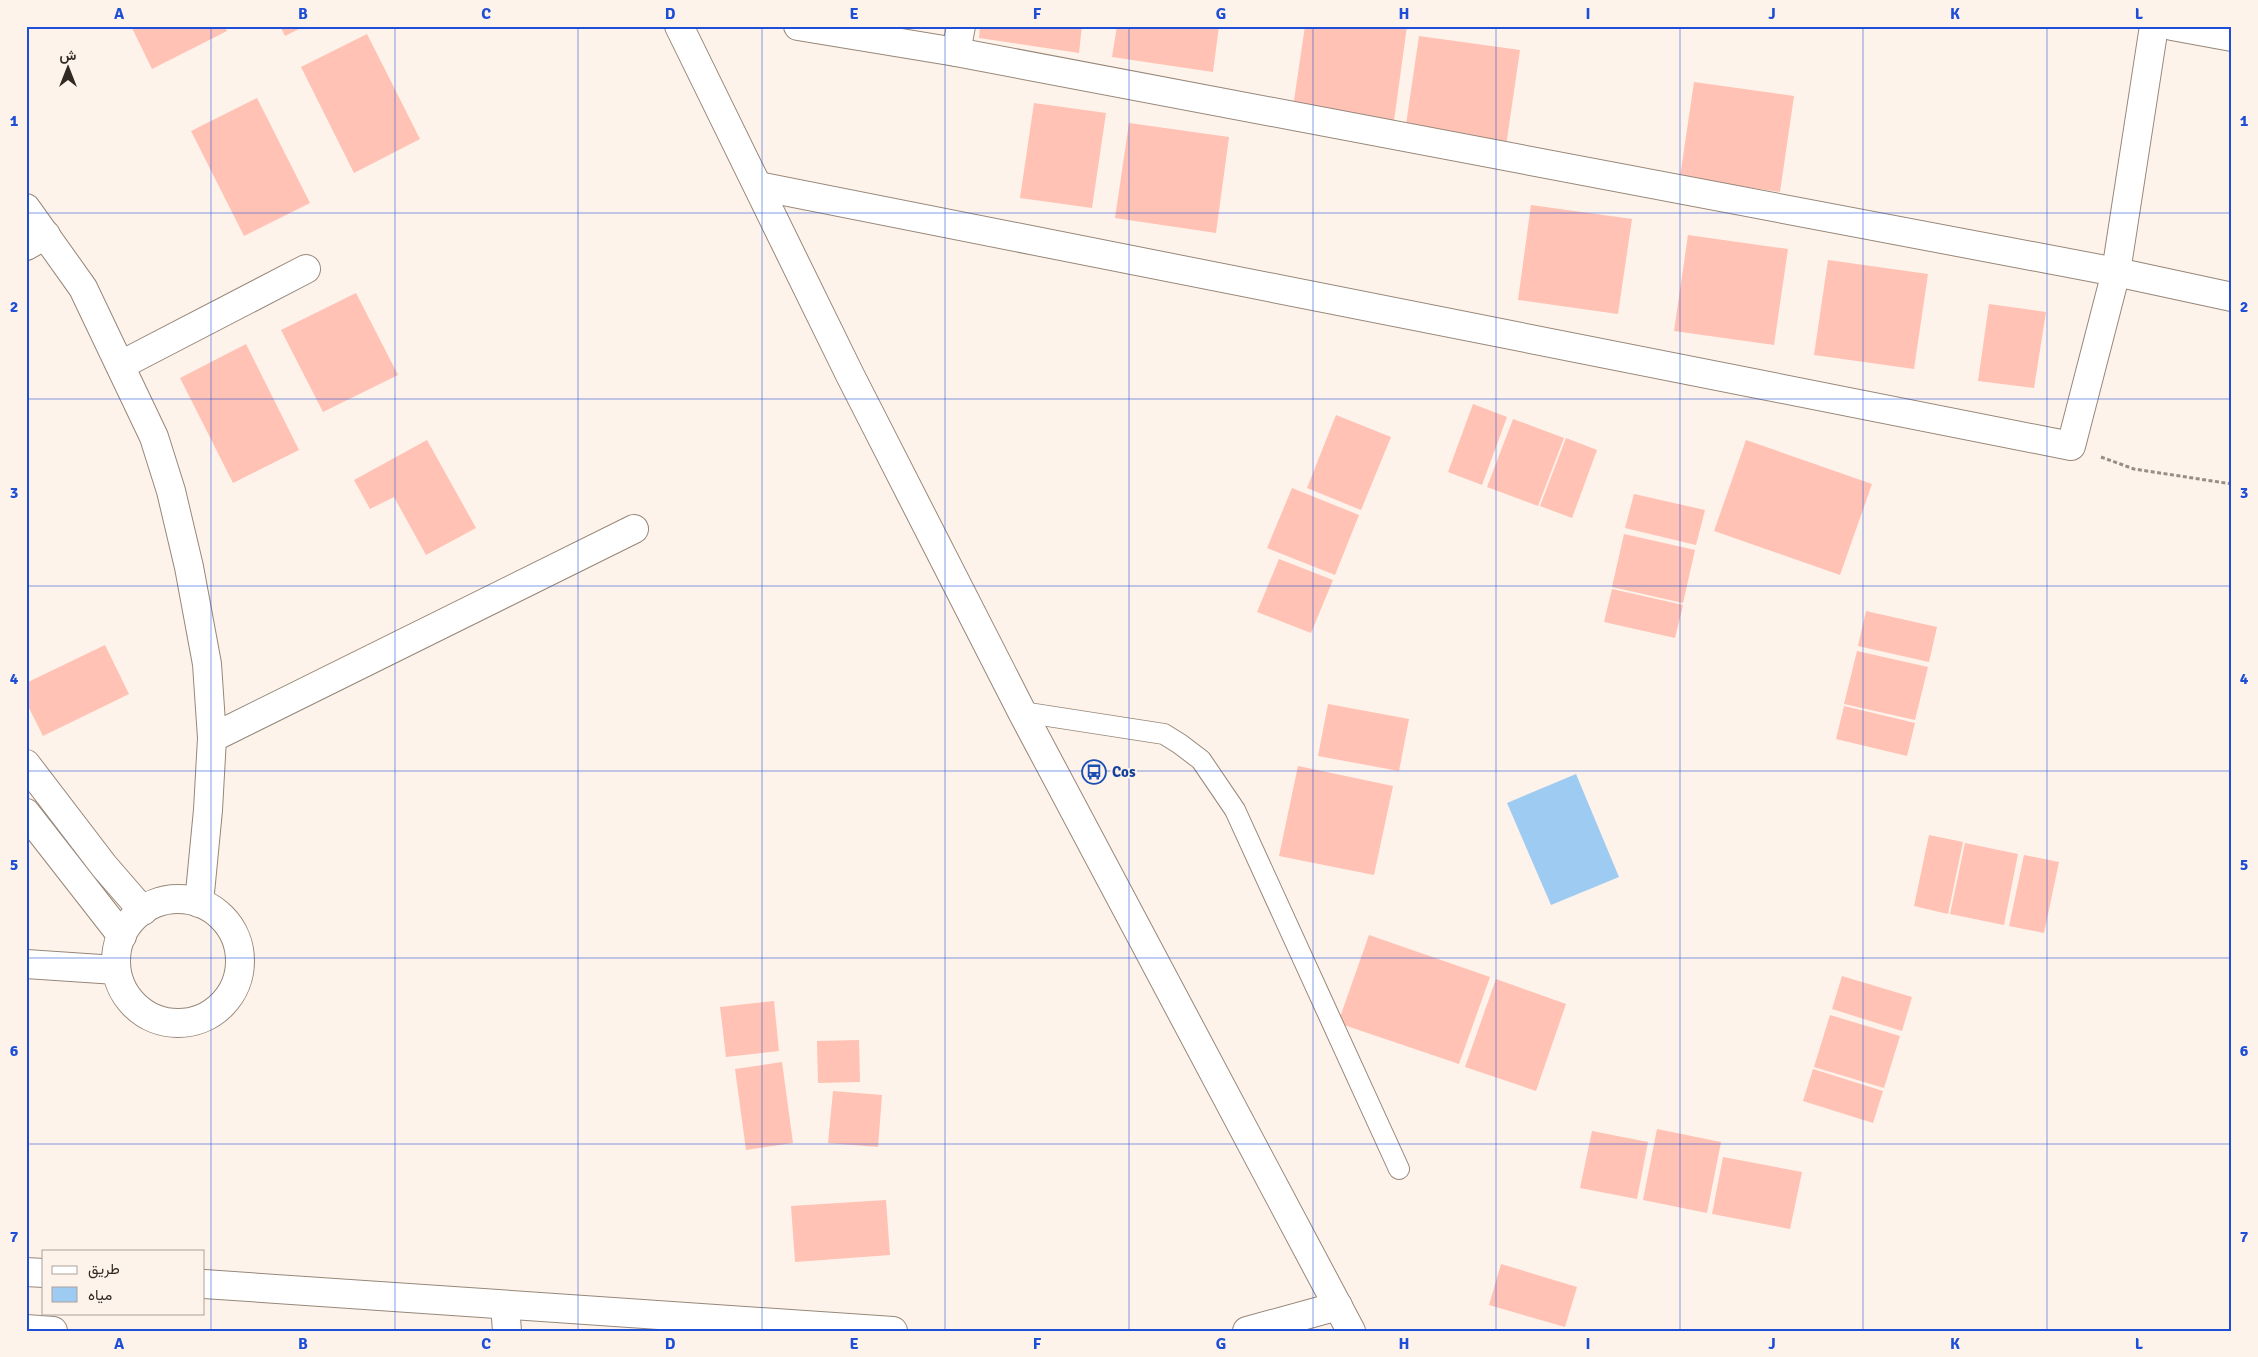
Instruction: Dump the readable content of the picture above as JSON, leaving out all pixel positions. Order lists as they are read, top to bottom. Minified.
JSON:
{"places":{"bus stop":["Cos"]},"legend":["طريق","مياه"],"north":"top","grid":{"columns":["A","B","C","D","E","F","G","H","I","J","K","L"],"rows":["1","2","3","4","5","6","7"]}}
